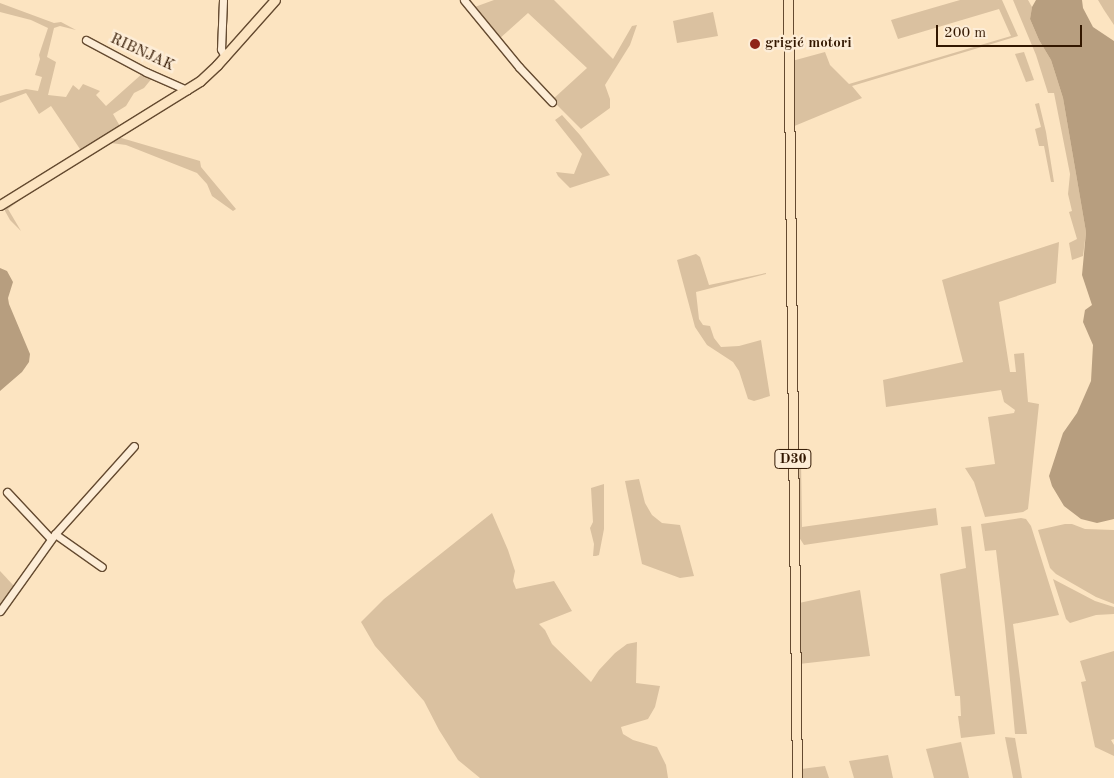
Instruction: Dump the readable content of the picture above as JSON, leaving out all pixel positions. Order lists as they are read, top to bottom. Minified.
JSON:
{"streets":{"main road":["D30"],"street":["RIBNJAK"]},"places":["grigić motori"],"scale_bar":"200 m"}
